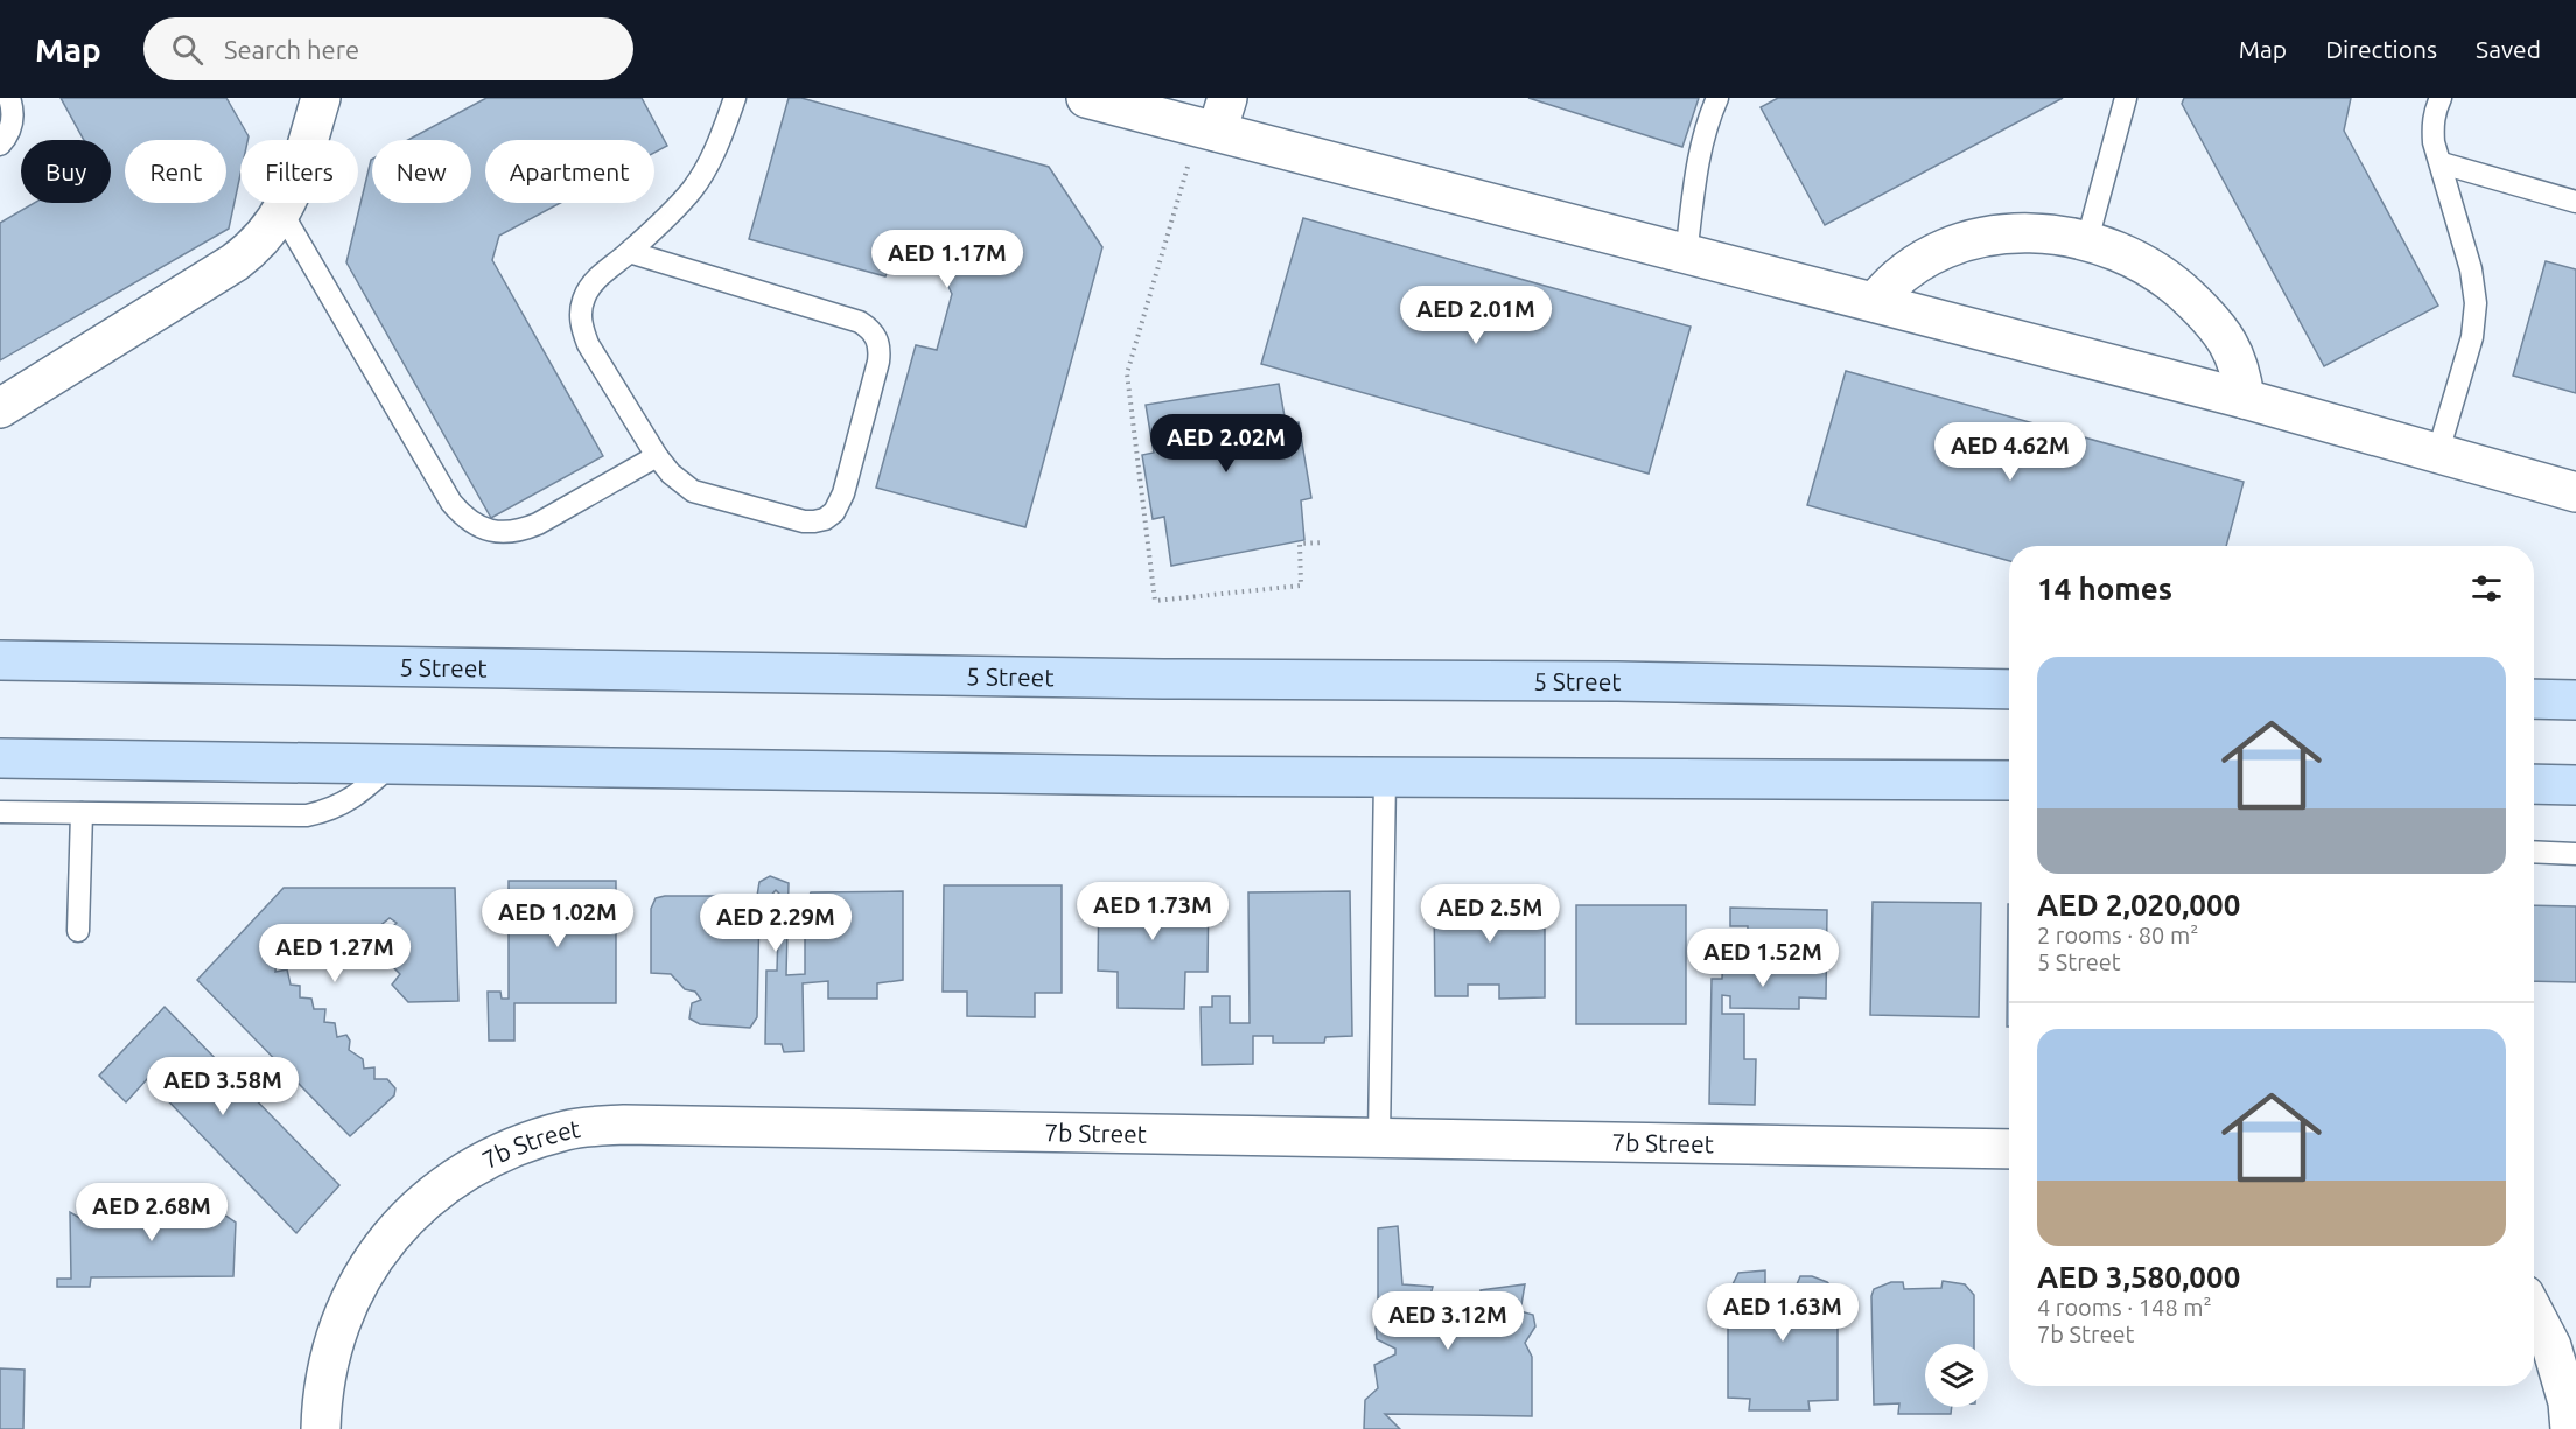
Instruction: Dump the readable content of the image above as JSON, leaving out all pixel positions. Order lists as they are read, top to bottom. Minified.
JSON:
{"streets":{"street":["5 Street","7b Street"]},"page":{"header":"Map","search":"Search here","nav":["Map","Directions","Saved"],"chip":["Buy","Rent","Filters","New","Apartment"],"price":["AED 1.17M","AED 2.01M","AED 2.02M","AED 4.62M","AED 1.73M","AED 2.5M","AED 1.02M","AED 2.29M","AED 1.27M","AED 1.52M","AED 3.58M","AED 2.68M","AED 1.63M","AED 3.12M"],"heading":"14 homes","list":[{"name":"AED 2,020,000","note":"2 rooms · 80 m² · 5 Street"},{"name":"AED 3,580,000","note":"4 rooms · 148 m² · 7b Street"}]}}
